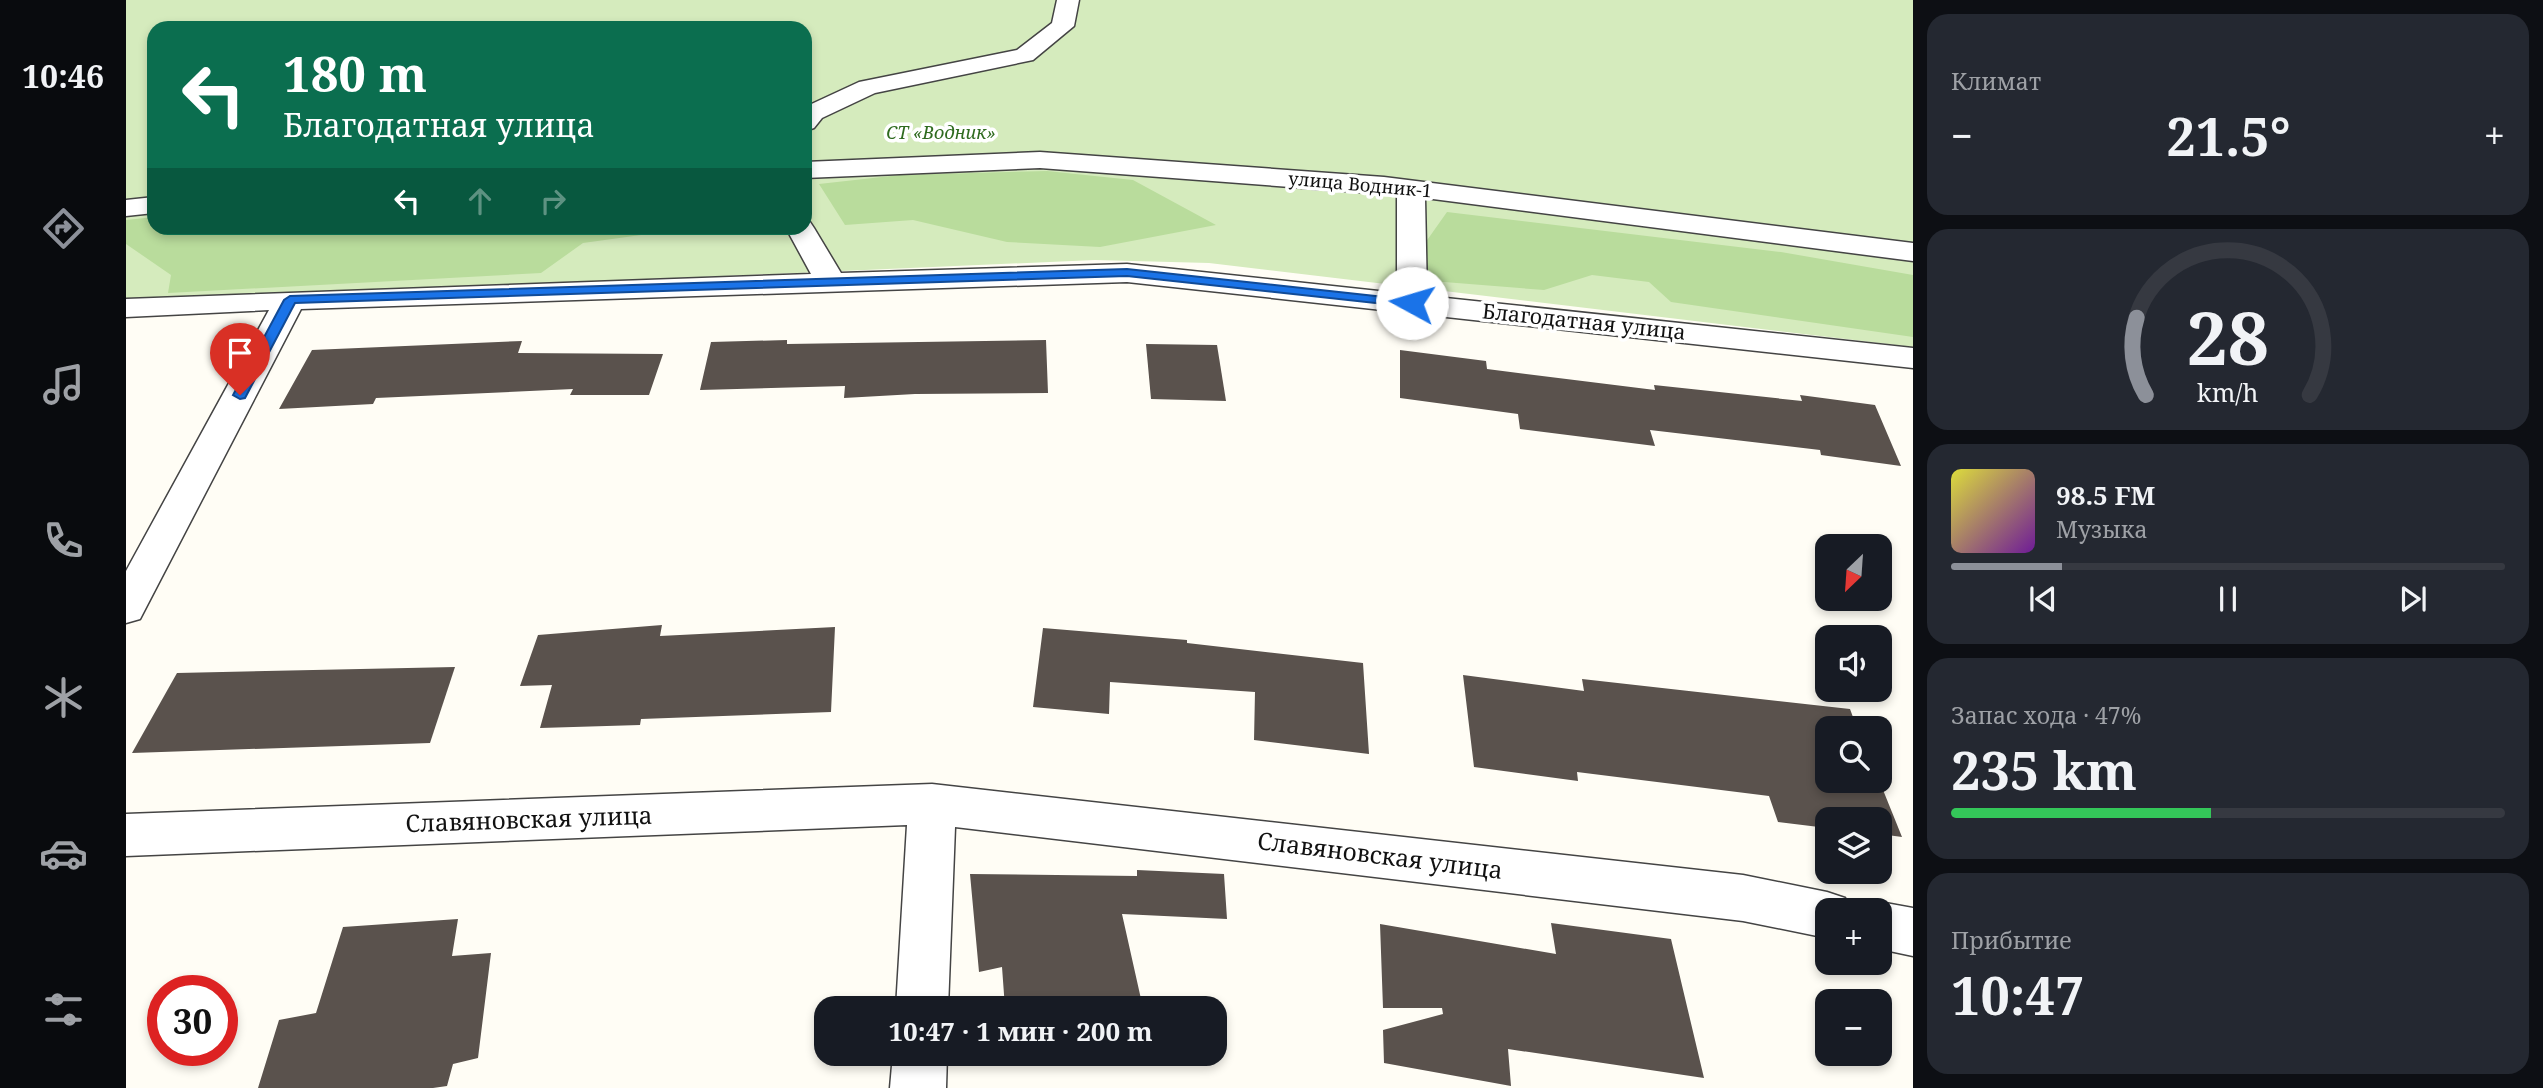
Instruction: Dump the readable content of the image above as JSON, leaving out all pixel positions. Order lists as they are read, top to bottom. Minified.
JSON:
{"streets":{"street":["улица Водник-1","Благодатная улица","Славяновская улица"]},"parks":["СТ «Водник»"],"north":"bottom left","page":{"tabs":"10:46","tile":["Климат",["Запас хода · 47%","235 km"],["Прибытие","10:47"]],"turn":["180 m","Благодатная улица"],"heat":["−","21.5°","+"],"song":["98.5 FM","Музыка"],"map_buttons":["+","−"],"limit":"30","trip":"10:47 · 1 мин · 200 m","gauge":["28","km/h"]}}
